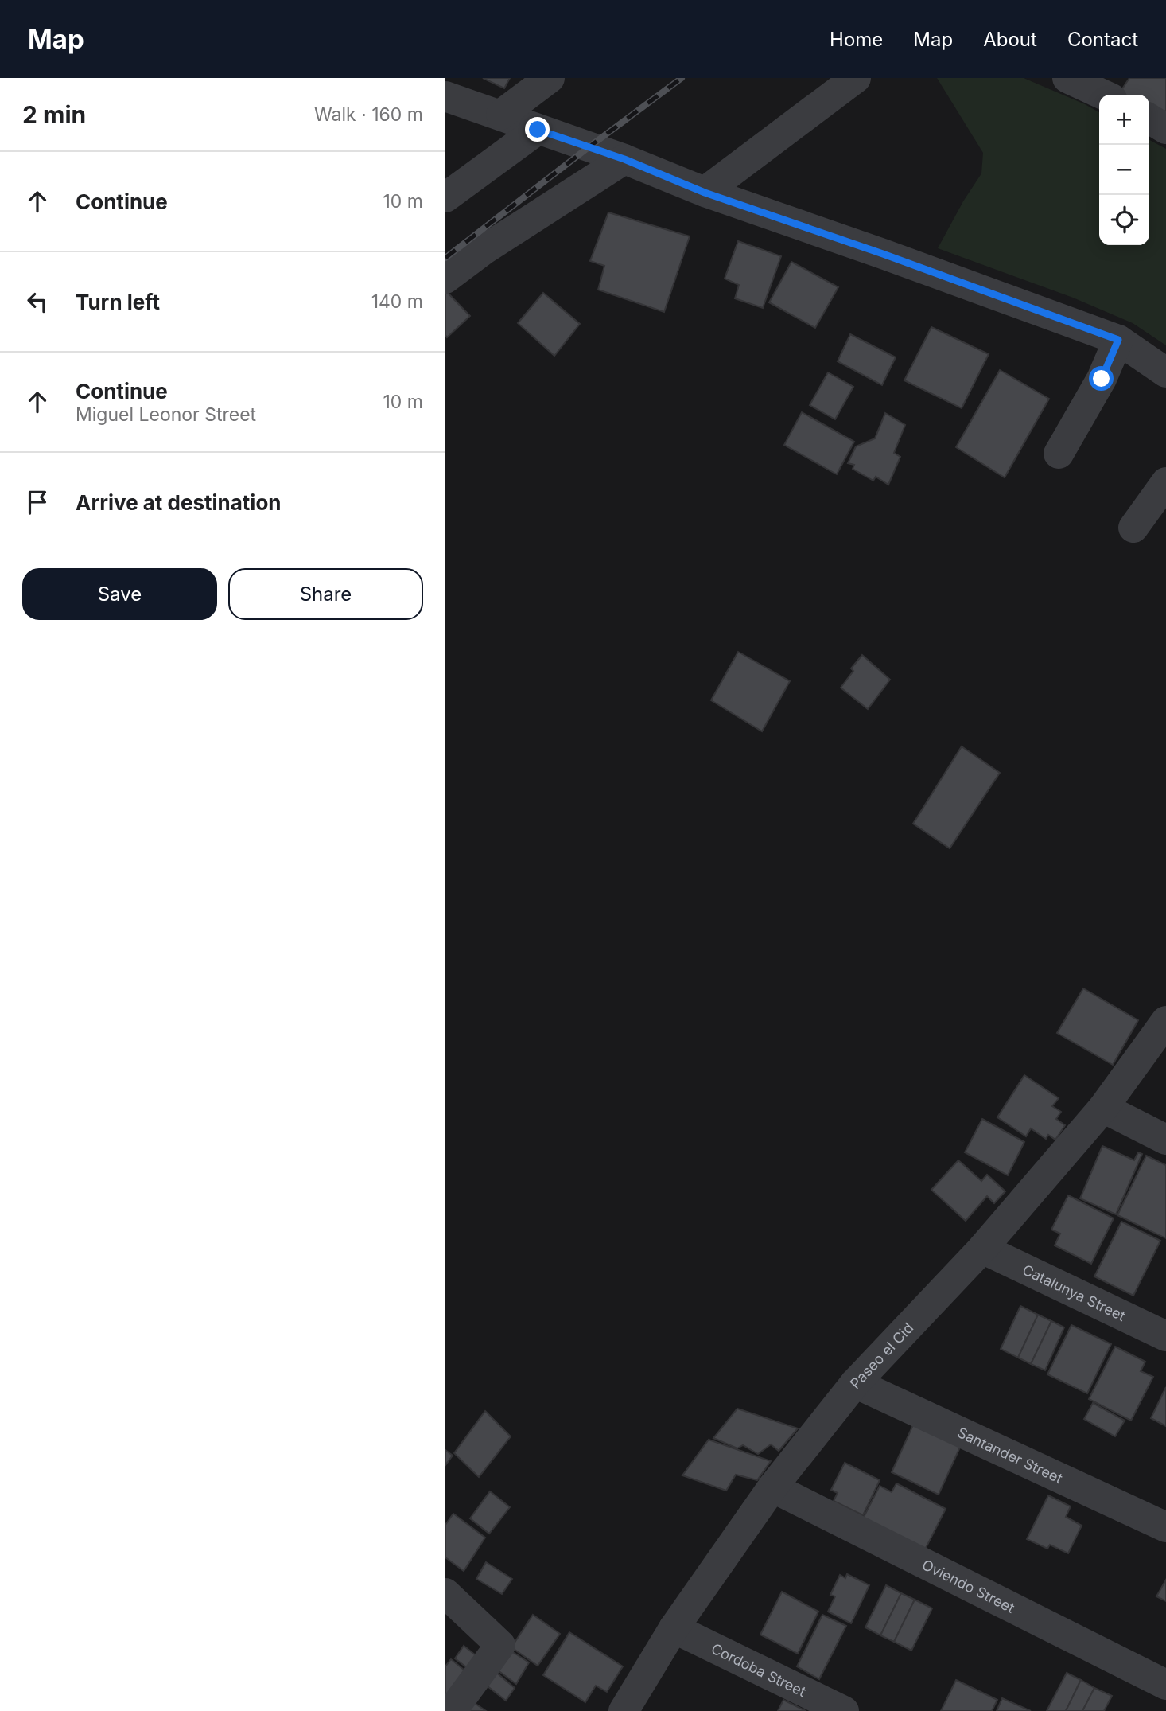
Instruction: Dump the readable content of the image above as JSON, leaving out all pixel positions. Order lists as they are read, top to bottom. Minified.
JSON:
{"streets":{"street":["Catalunya Street","Paseo el Cid","Santander Street","Oviendo Street","Cordoba Street"]},"crossings":[["Catalunya Street","Paseo el Cid"],["Paseo el Cid","Santander Street"],["Paseo el Cid","Oviendo Street"],["Paseo el Cid","Cordoba Street"]],"page":{"header":"Map","nav":["Home","Map","About","Contact"],"heading":["2 min","Walk · 160 m"],"map_buttons":["+","−"],"list":[["Continue","10 m"],["Turn left","140 m"],["Continue","Miguel Leonor Street","10 m"],"Arrive at destination"],"buttons":["Save","Share"]}}
